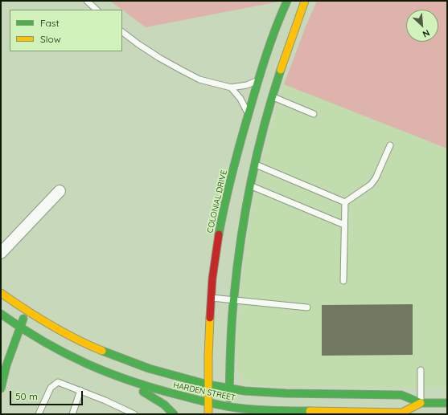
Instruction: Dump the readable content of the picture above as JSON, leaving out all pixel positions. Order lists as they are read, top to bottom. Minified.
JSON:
{"streets":{"main road":["COLONIAL DRIVE","HARDEN STREET"]},"crossings":[["COLONIAL DRIVE","HARDEN STREET"]],"legend":["Fast","Slow"],"scale_bar":"50 m","north":"bottom right"}
